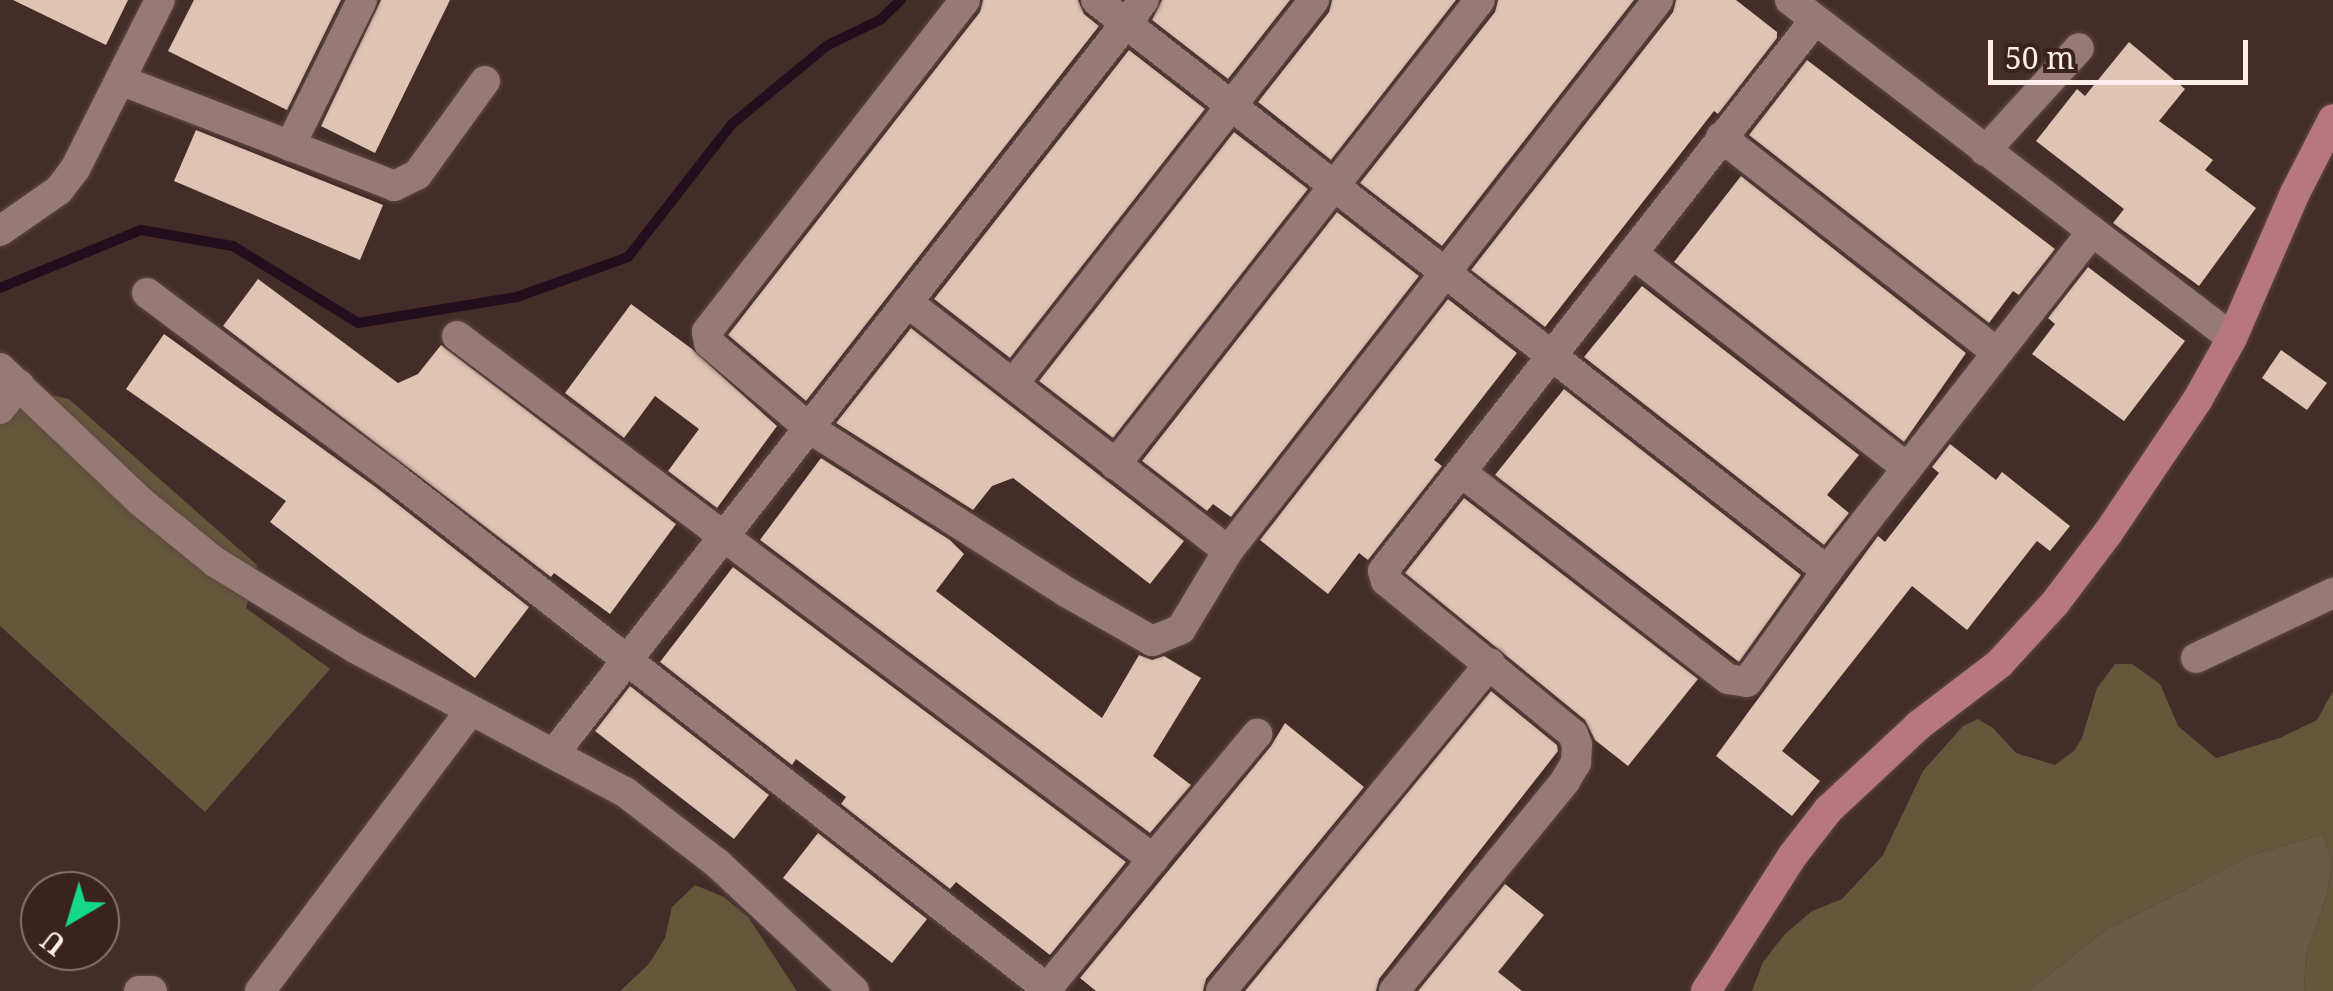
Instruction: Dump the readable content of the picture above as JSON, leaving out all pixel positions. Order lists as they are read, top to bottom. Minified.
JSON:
{"scale_bar":"50 m","north":"bottom left"}
